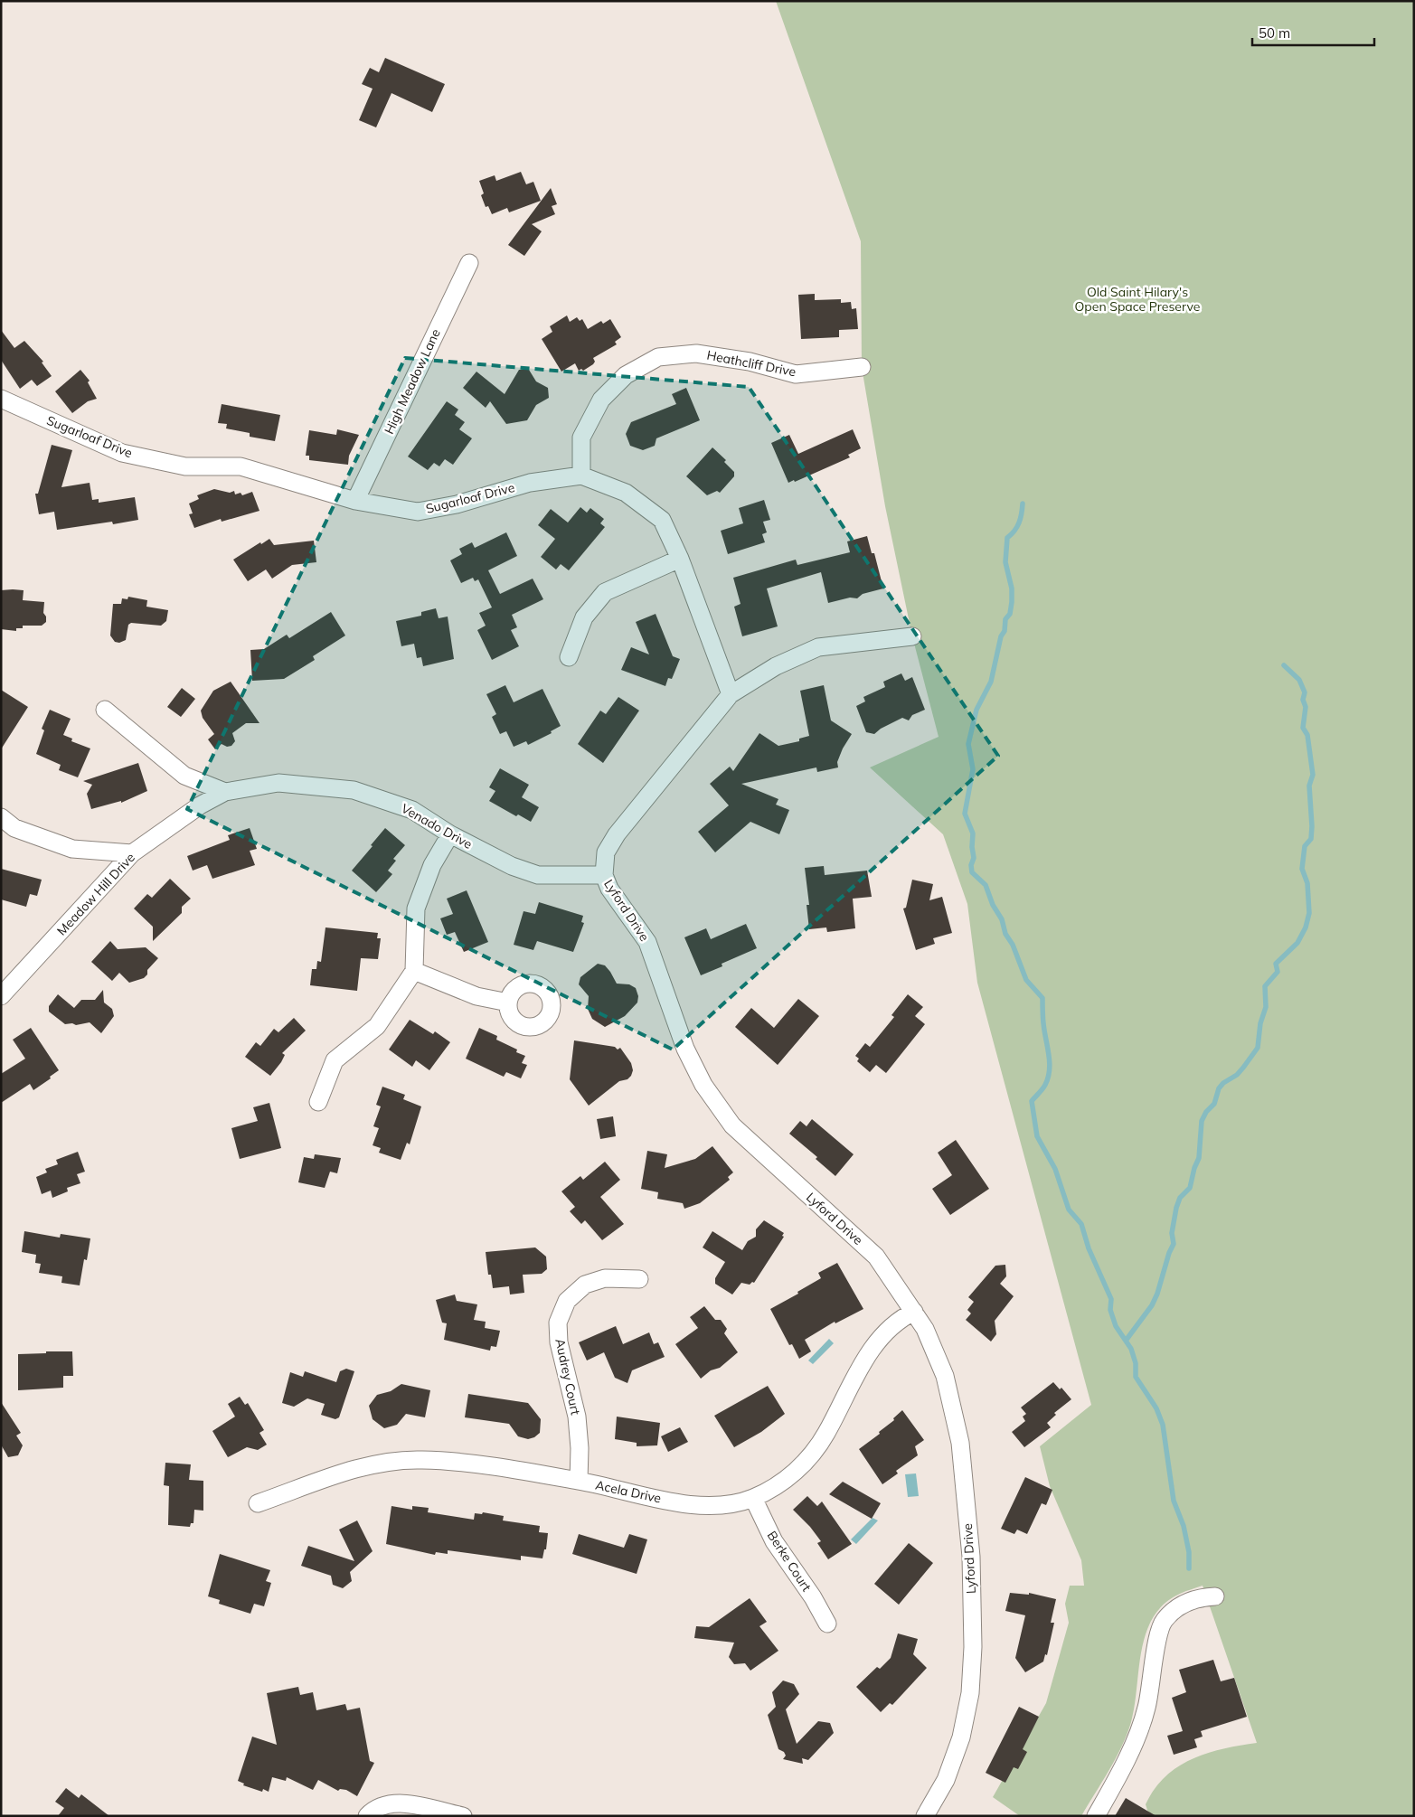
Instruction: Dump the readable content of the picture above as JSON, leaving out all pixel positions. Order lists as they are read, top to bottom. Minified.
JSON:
{"streets":{"street":["Heathcliff Drive","High Meadow Lane","Sugarloaf Drive","Venado Drive","Meadow Hill Drive","Lyford Drive","Audrey Court","Acela Drive","Berke Court"]},"crossings":[["Heathcliff Drive","Sugarloaf Drive"],["High Meadow Lane","Sugarloaf Drive"],["Sugarloaf Drive","Lyford Drive"],["Venado Drive","Meadow Hill Drive"],["Venado Drive","Lyford Drive"],["Lyford Drive","Acela Drive"],["Audrey Court","Acela Drive"],["Acela Drive","Berke Court"]],"parks":["Old Saint Hilary's Open Space Preserve"],"scale_bar":"50 m"}
